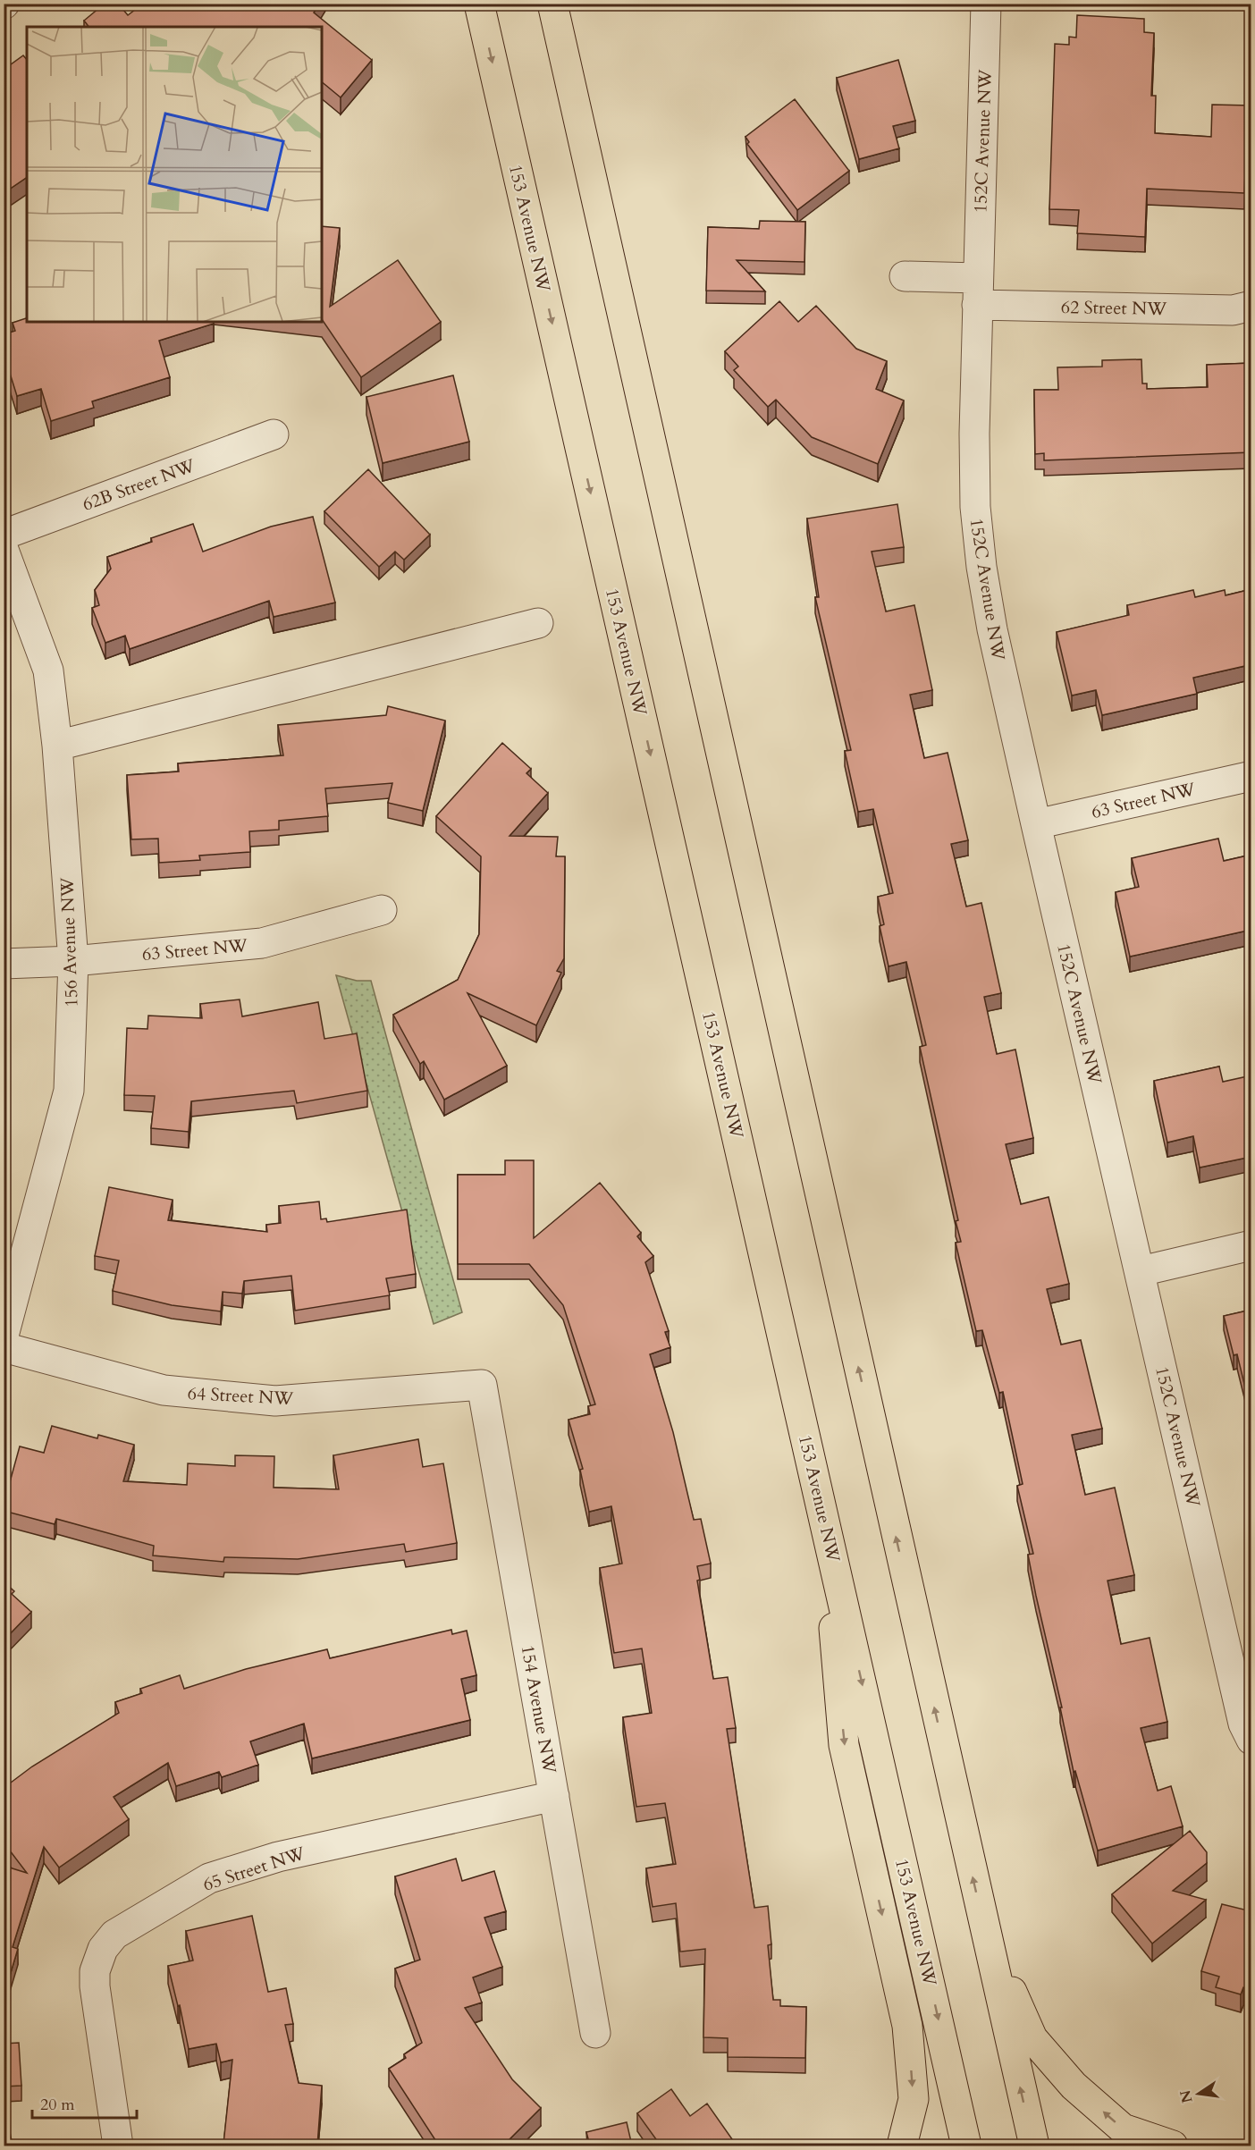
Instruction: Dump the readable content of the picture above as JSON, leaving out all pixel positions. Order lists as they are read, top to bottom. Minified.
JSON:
{"streets":{"main road":["153 Avenue NW"],"street":["152C Avenue NW","62 Street NW","62B Street NW","63 Street NW","156 Avenue NW","64 Street NW","154 Avenue NW","65 Street NW"]},"crossings":[["152C Avenue NW","62 Street NW"],["152C Avenue NW","63 Street NW"],["63 Street NW","156 Avenue NW"],["64 Street NW","154 Avenue NW"],["154 Avenue NW","65 Street NW"]],"scale_bar":"20 m","north":"left"}
